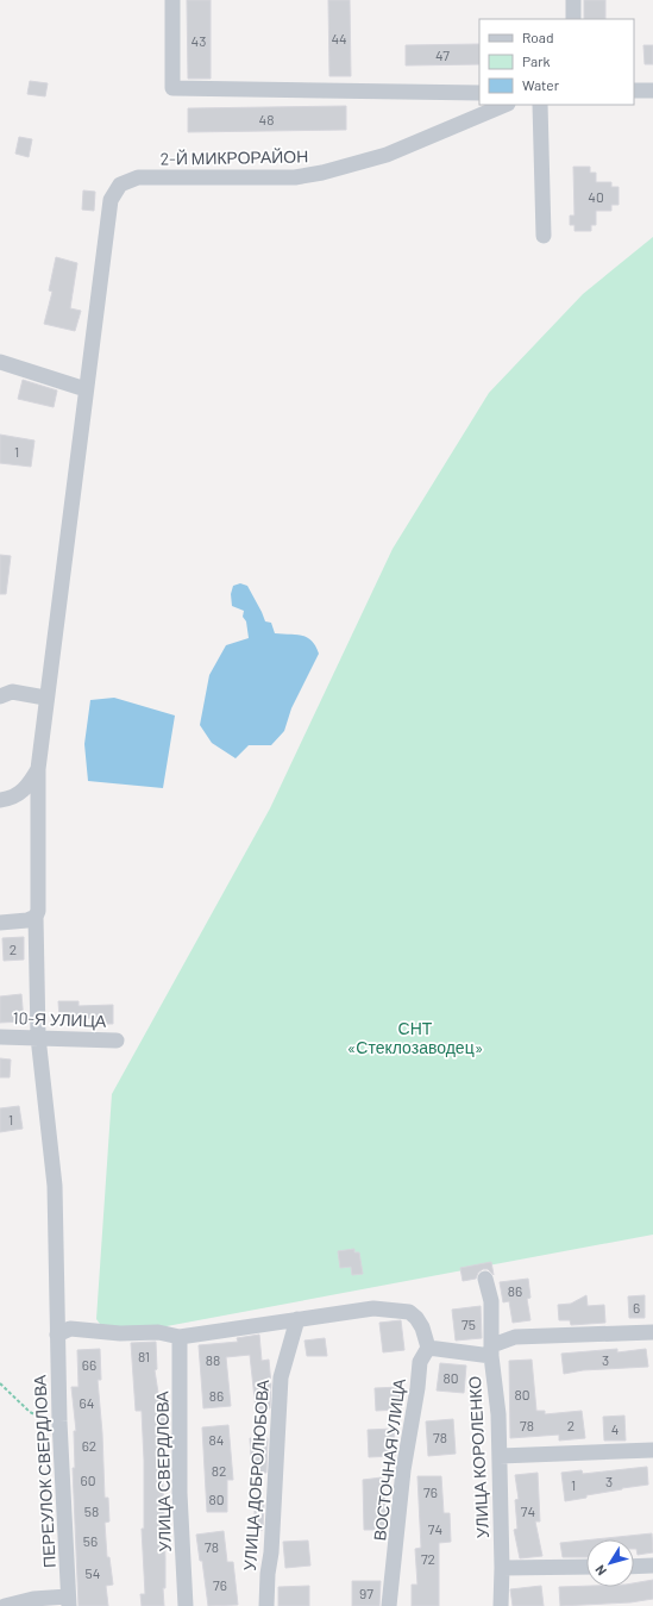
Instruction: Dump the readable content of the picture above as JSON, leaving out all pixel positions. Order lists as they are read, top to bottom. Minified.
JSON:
{"streets":{"street":["2-Й МИКРОРАЙОН","10-Я УЛИЦА","УЛИЦА КОРОЛЕНКО","ВОСТОЧНАЯ УЛИЦА","ПЕРЕУЛОК СВЕРДЛОВА","УЛИЦА СВЕРДЛОВА","УЛИЦА ДОБРОЛЮБОВА"]},"crossings":[["2-Й МИКРОРАЙОН","ПЕРЕУЛОК СВЕРДЛОВА"],["10-Я УЛИЦА","ПЕРЕУЛОК СВЕРДЛОВА"]],"parks":["СНТ «Стеклозаводец»"],"house_numbers":["44","43","47","48","40","1","2","1","86","6","75","81","88","3","66","80","80","86","64","78","2","4","78","84","62","82","60","3","1","76","80","58","74","74","56","78","72","54","76","97"],"legend":["Road","Park","Water"],"north":"bottom left"}
